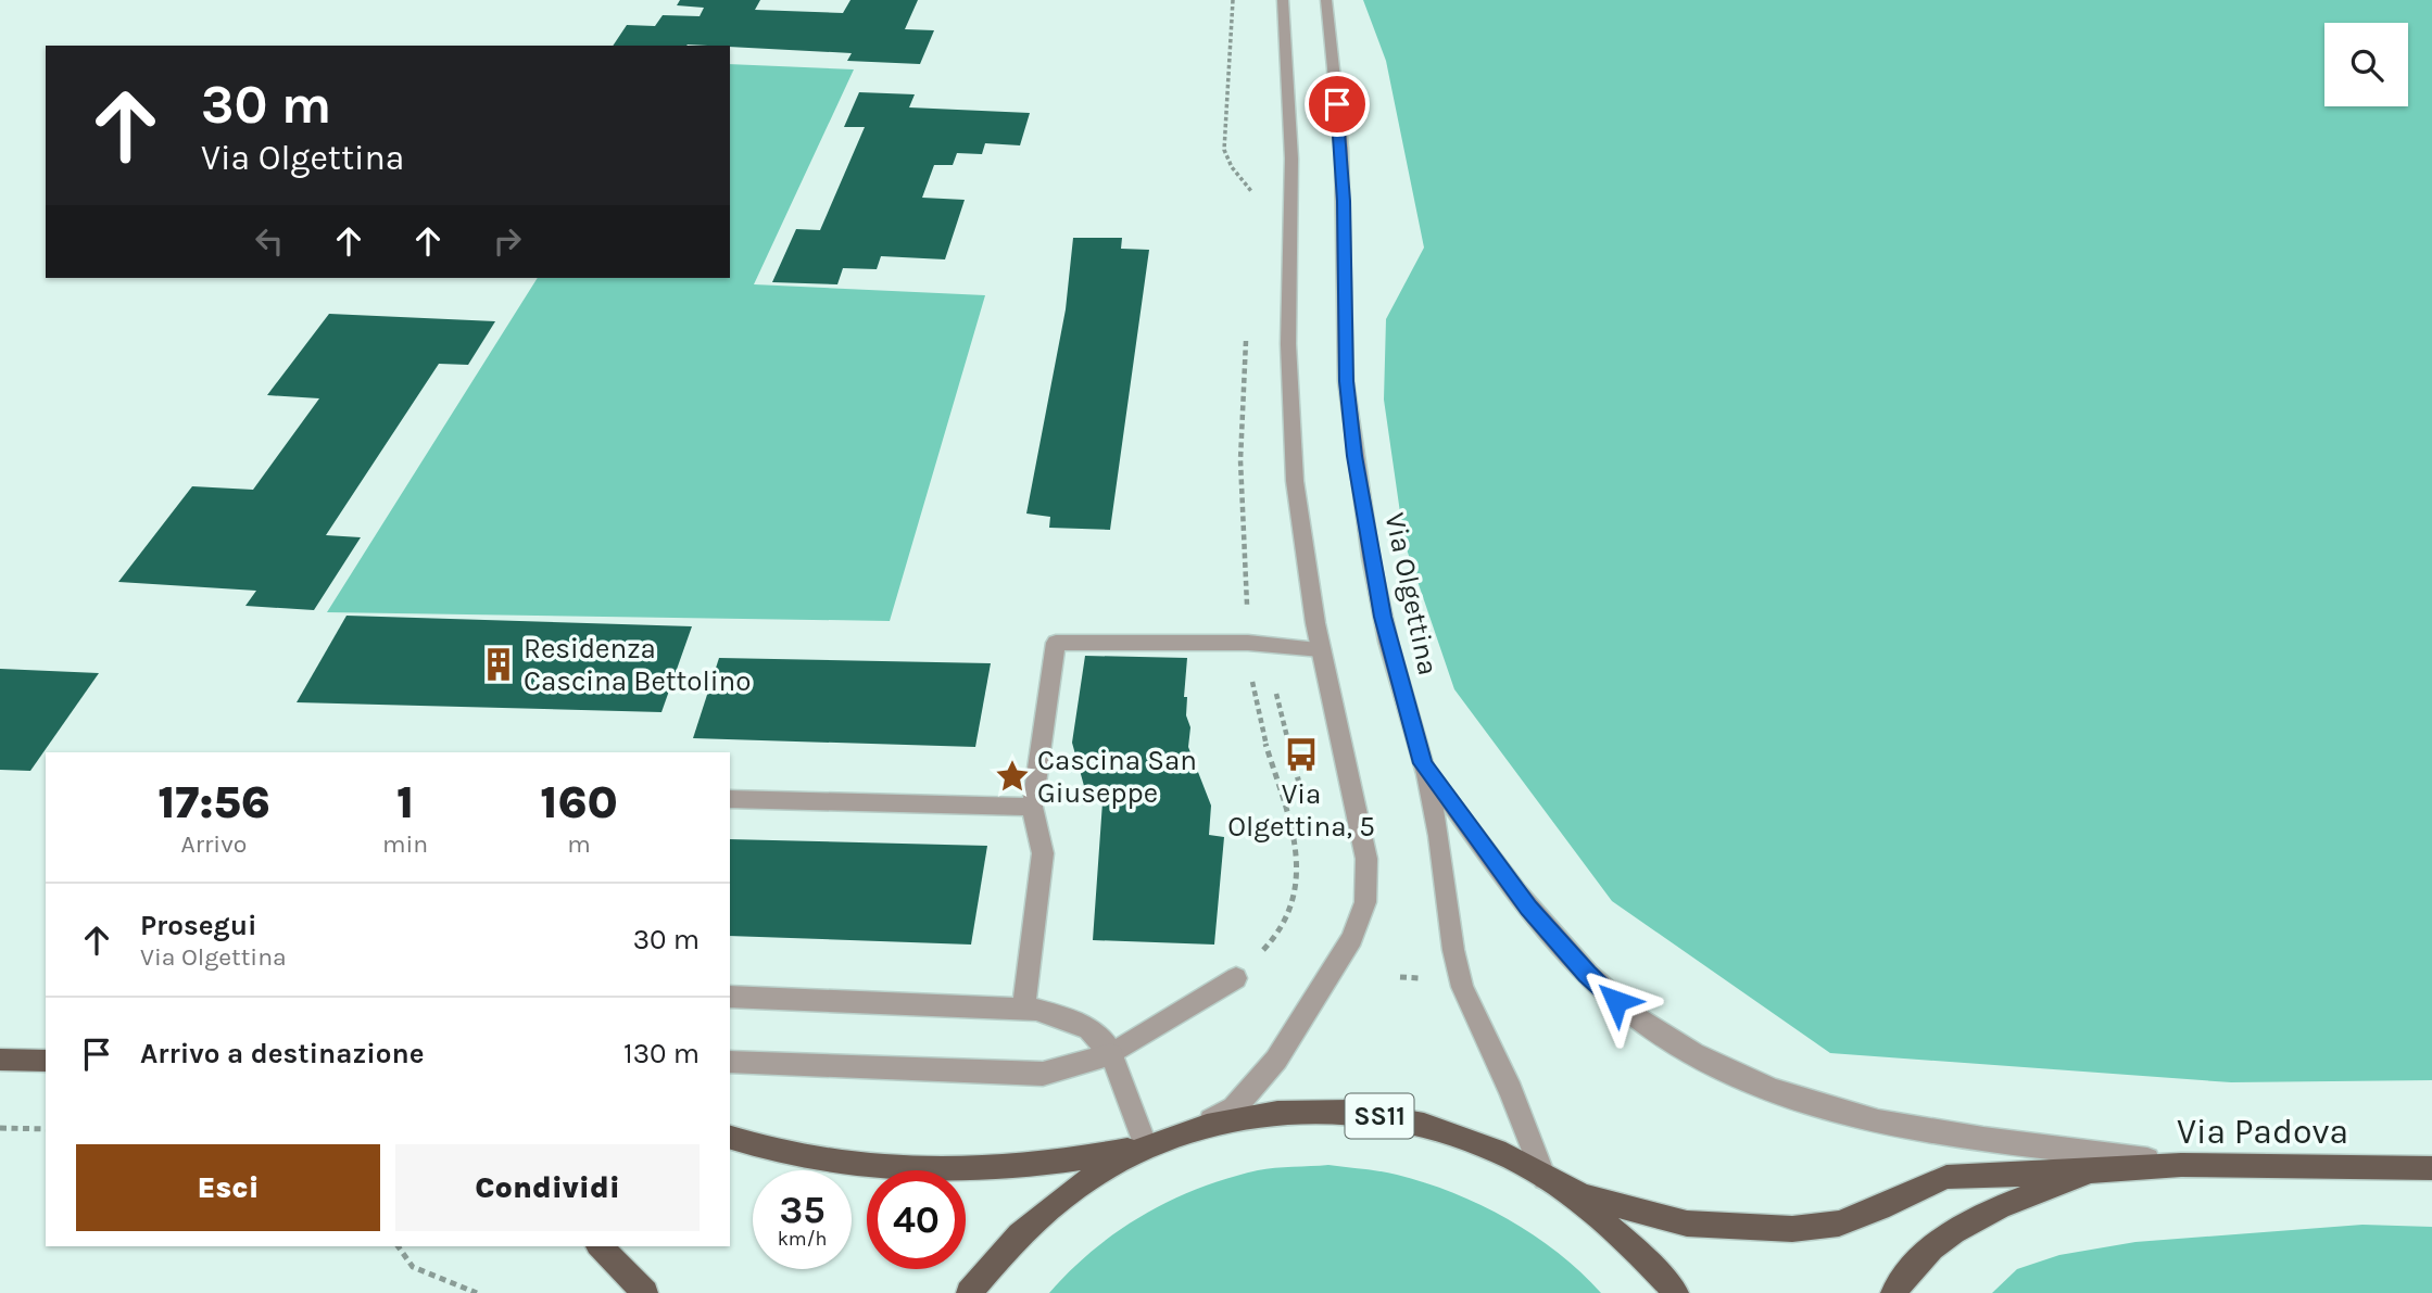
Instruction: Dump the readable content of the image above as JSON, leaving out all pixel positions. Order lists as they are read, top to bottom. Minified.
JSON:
{"streets":{"main road":["SS11","Via Padova"],"street":["Via Olgettina"]},"crossings":[["Via Olgettina","SS11"],["Via Olgettina","Via Padova"],["SS11","Via Padova"]],"places":{"building":["Residenza Cascina Bettolino"],"bus stop":["Via Olgettina, 5"],"place":["Cascina San Giuseppe"]},"page":{"turn":["30 m","Via Olgettina"],"eta":["17:56","Arrivo","1","min","160","m"],"list":[{"name":"Prosegui","note":"Via Olgettina","value":"30 m"},{"name":"Arrivo a destinazione","value":"130 m"}],"buttons":["Esci","Condividi"],"speed":"35 km/h","limit":"40"}}
